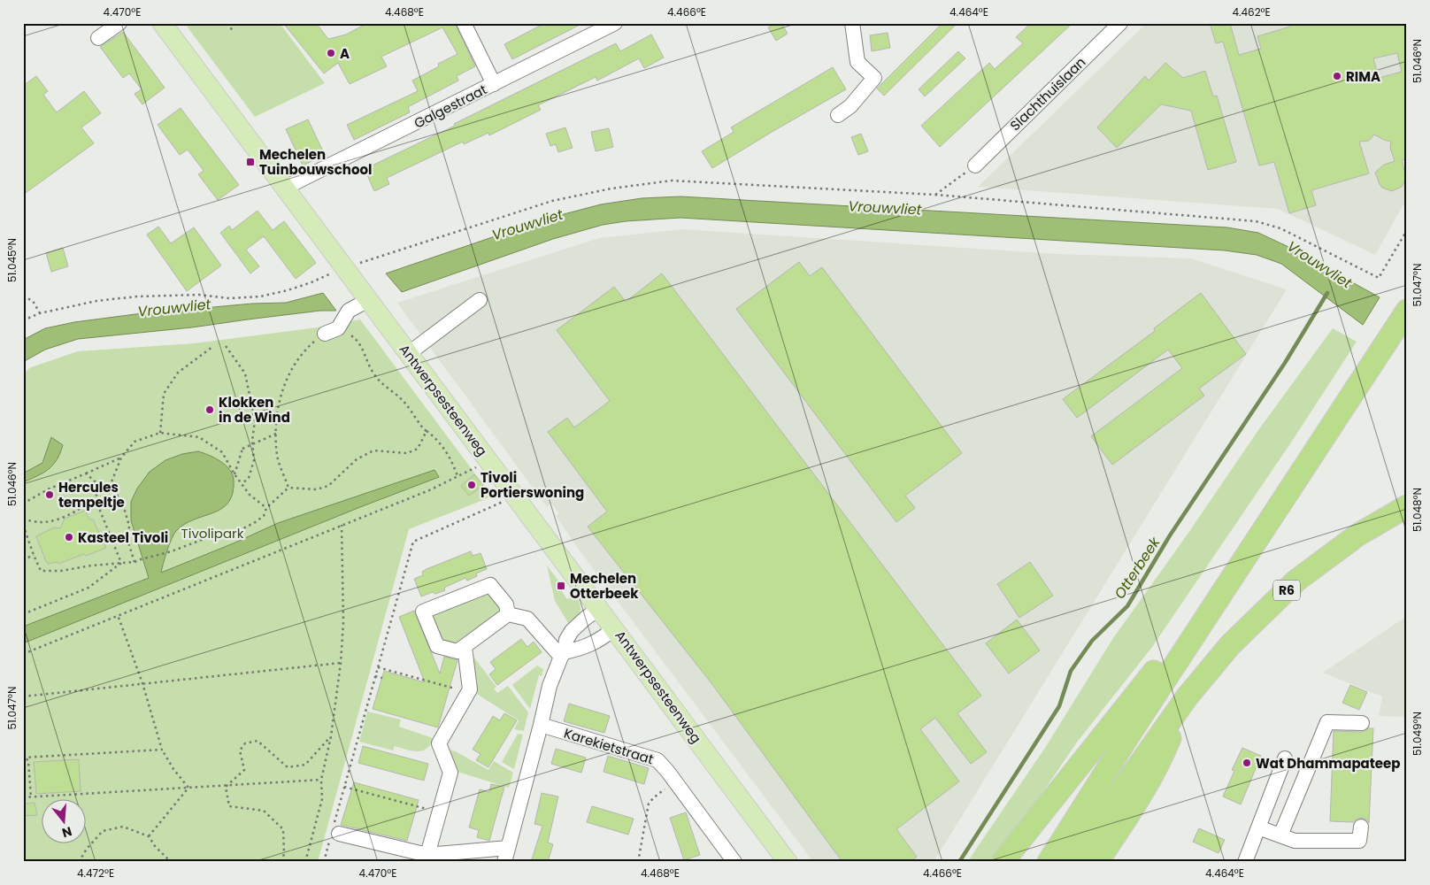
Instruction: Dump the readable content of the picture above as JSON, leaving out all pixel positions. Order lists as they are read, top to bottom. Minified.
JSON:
{"streets":{"highway":["R6"],"main road":["Antwerpsesteenweg"],"street":["Slachthuislaan","Galgestraat","Karekietstraat"]},"crossings":[["Galgestraat","Antwerpsesteenweg"]],"water":["Vrouwvliet","Otterbeek"],"parks":["Tivolipark"],"places":{"other":["A","RIMA","Klokken in de Wind","Tivoli Portierswoning","Hercules tempeltje","Kasteel Tivoli","Wat Dhammapateep"],"transit":["Mechelen Tuinbouwschool","Mechelen Otterbeek"]},"north":"bottom","coordinates":["4.470°E","4.468°E","4.466°E","4.464°E","4.462°E","51.046°N","51.045°N","51.047°N","51.048°N","51.049°N","4.472°E"]}
